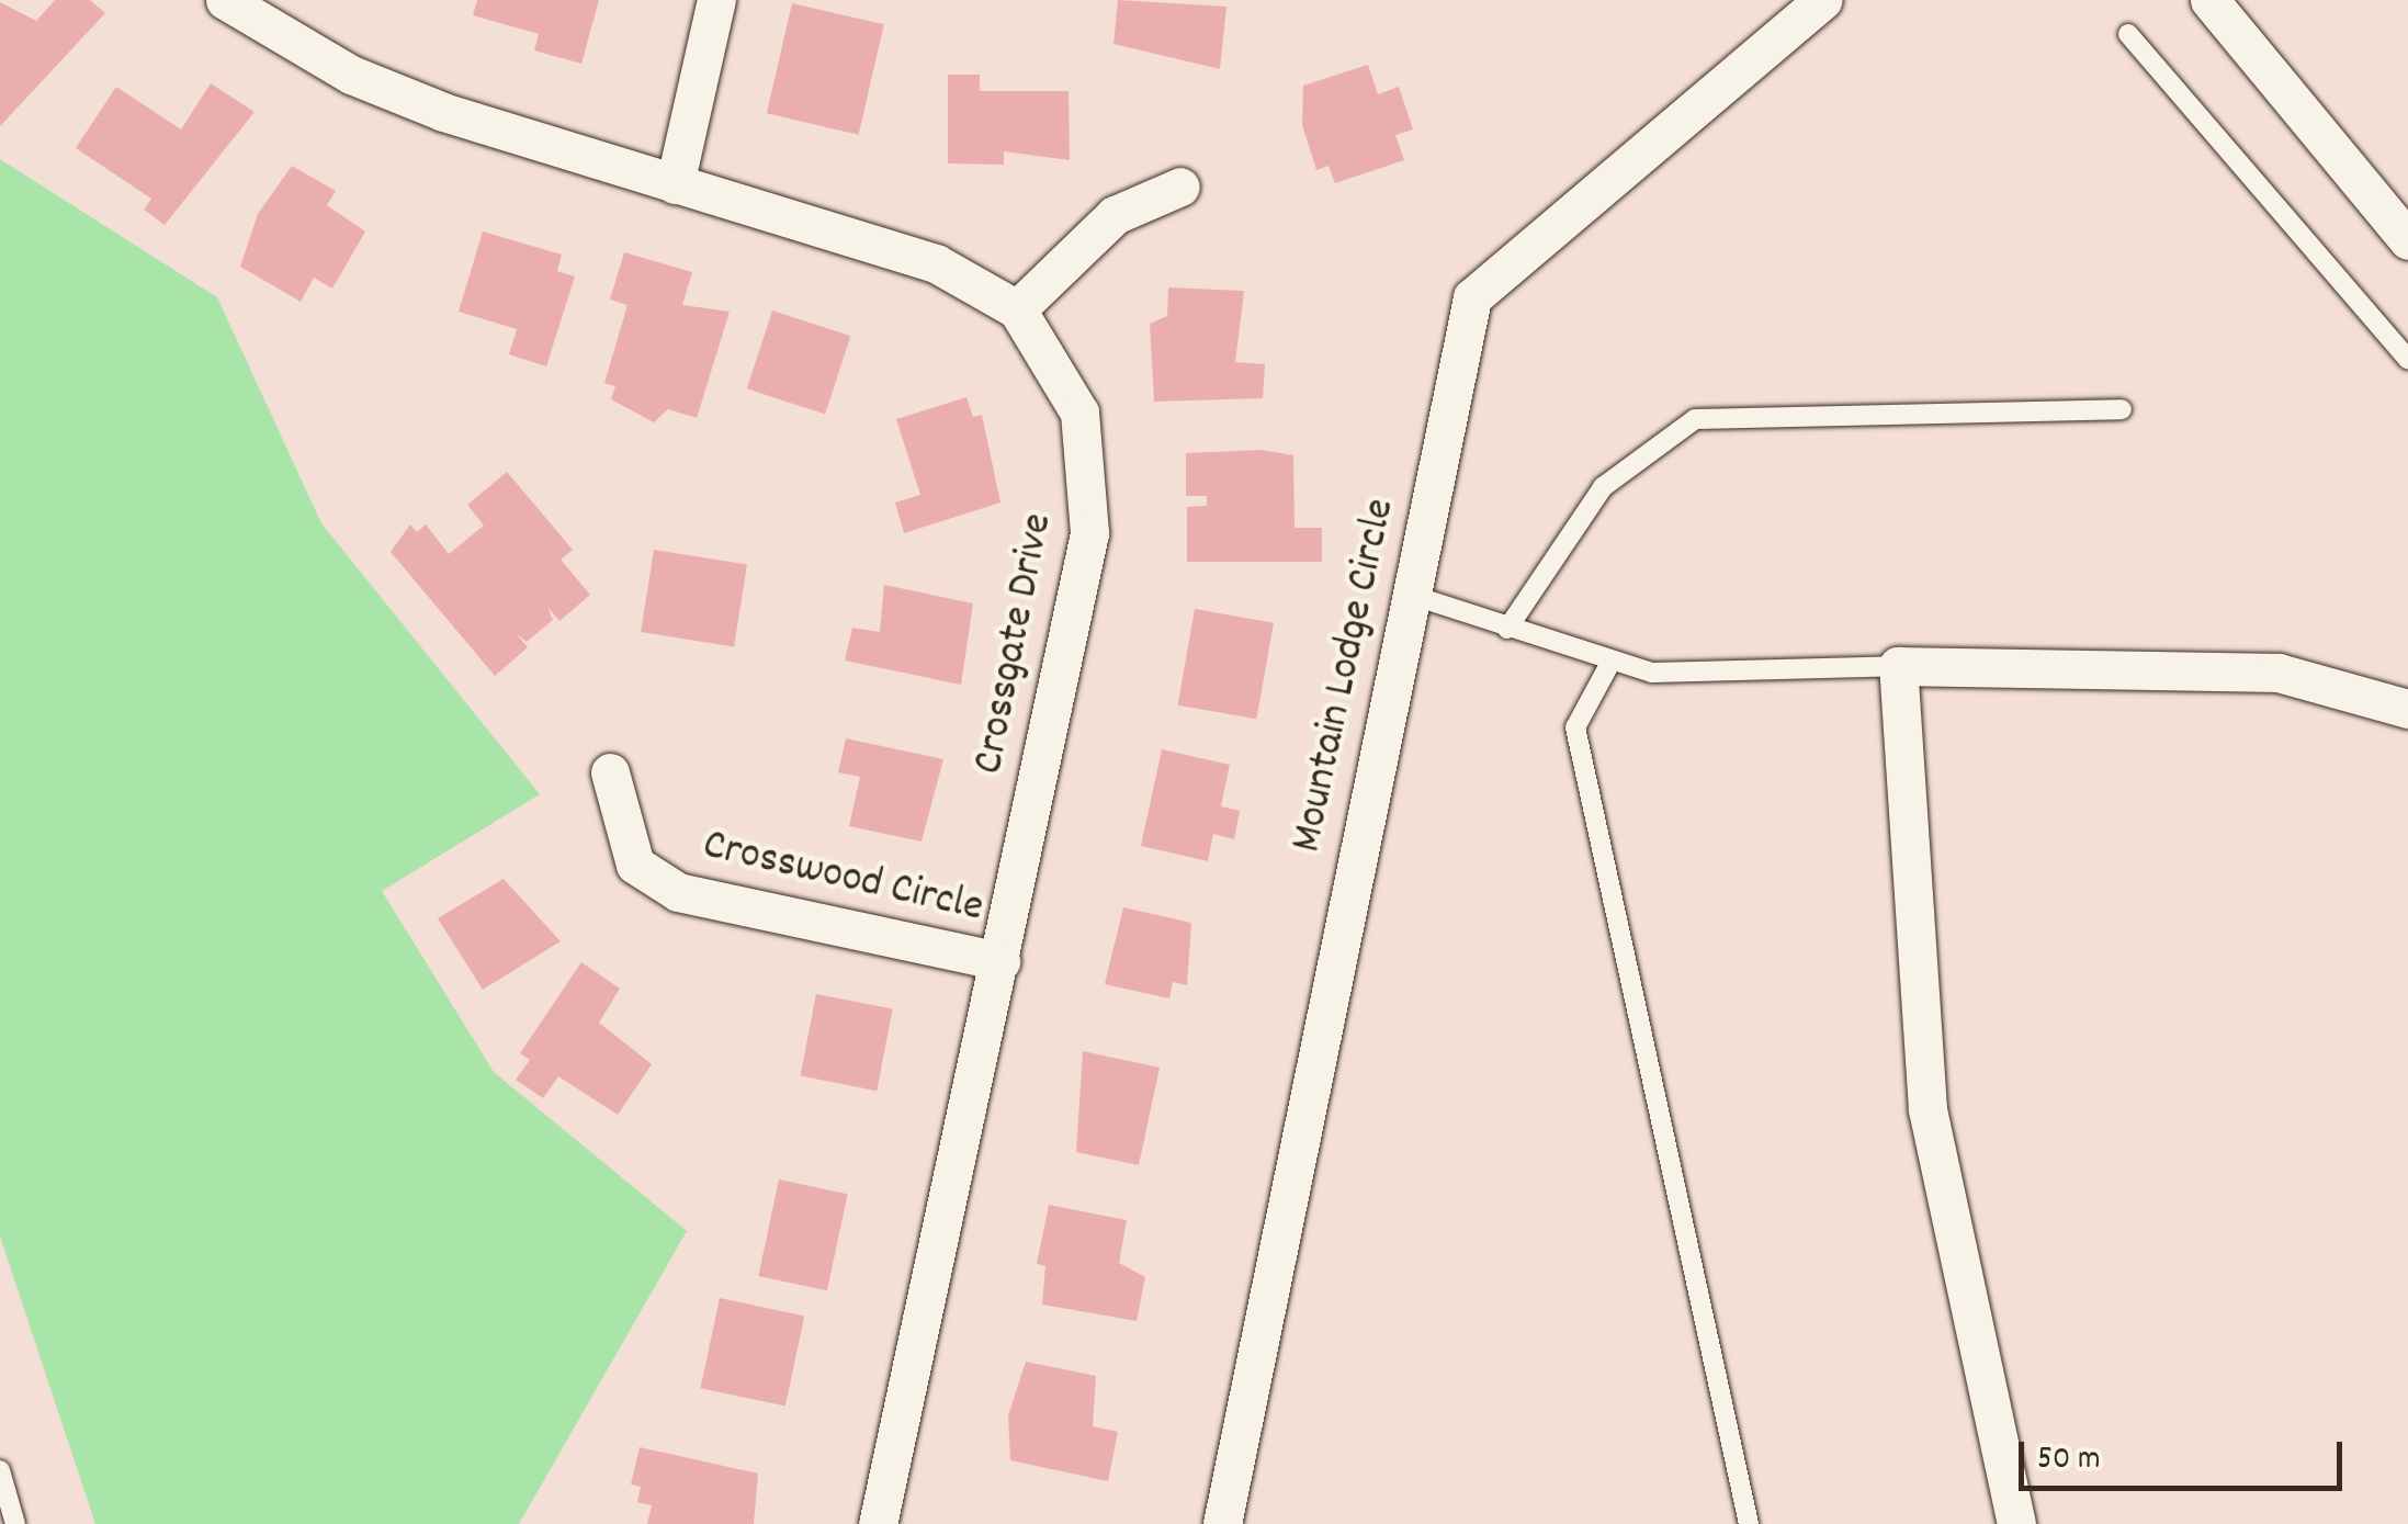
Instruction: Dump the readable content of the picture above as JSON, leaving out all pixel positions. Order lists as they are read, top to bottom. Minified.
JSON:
{"streets":{"street":["Crossgate Drive","Mountain Lodge Circle","Crosswood Circle"]},"crossings":[["Crossgate Drive","Crosswood Circle"]],"scale_bar":"50 m"}
